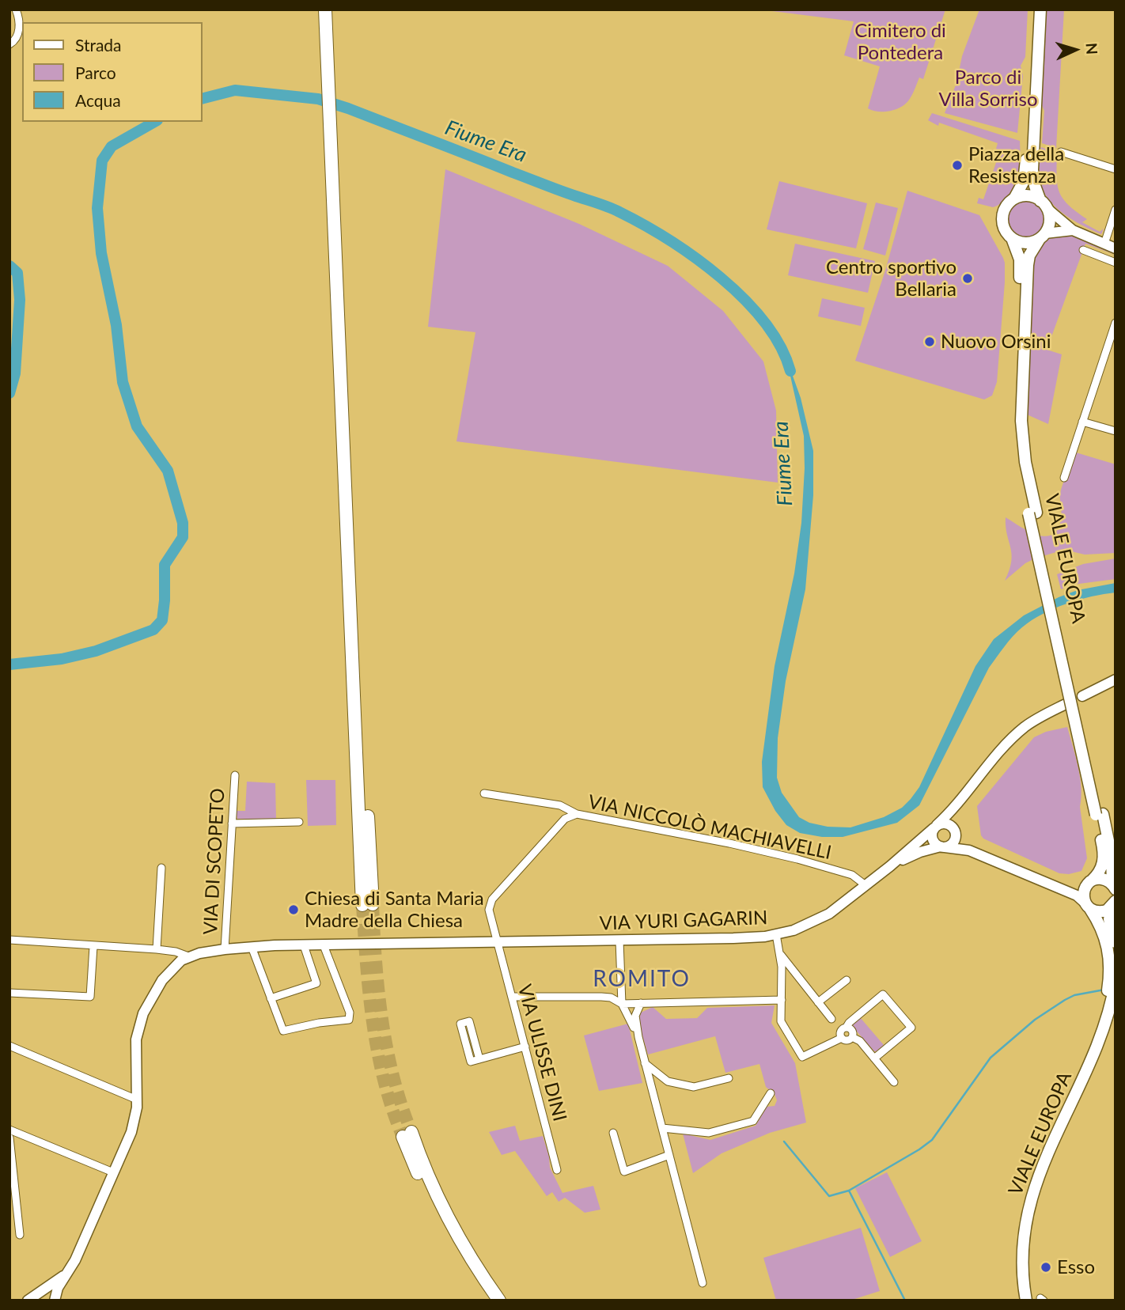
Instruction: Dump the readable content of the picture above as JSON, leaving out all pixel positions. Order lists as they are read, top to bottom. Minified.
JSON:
{"streets":{"main road":["VIALE EUROPA"],"street":["VIA NICCOLÒ MACHIAVELLI","VIA DI SCOPETO","VIA YURI GAGARIN","VIA ULISSE DINI"]},"crossings":[["VIA NICCOLÒ MACHIAVELLI","VIA YURI GAGARIN"],["VIA NICCOLÒ MACHIAVELLI","VIA ULISSE DINI"],["VIA DI SCOPETO","VIA YURI GAGARIN"],["VIA YURI GAGARIN","VIA ULISSE DINI"]],"districts":["ROMITO"],"water":["Fiume Era"],"parks":["Cimitero di Pontedera","Parco di Villa Sorriso"],"places":["Piazza della Resistenza","Centro sportivo Bellaria","Nuovo Orsini","Chiesa di Santa Maria Madre della Chiesa","Esso"],"legend":["Strada","Parco","Acqua"],"north":"right"}
